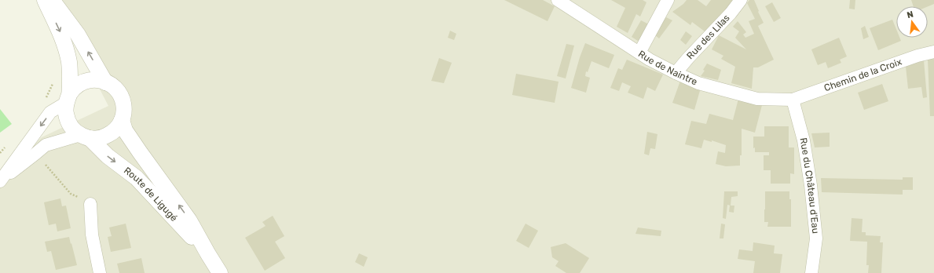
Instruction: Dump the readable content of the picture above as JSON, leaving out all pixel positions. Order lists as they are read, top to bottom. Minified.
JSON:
{"streets":{"street":["Rue des Lilas","Rue de Naintre","Chemin de la Croix","Rue du Château d'Eau","Route de Ligugé"]},"crossings":[["Rue des Lilas","Rue de Naintre"],["Rue de Naintre","Chemin de la Croix"],["Rue de Naintre","Rue du Château d'Eau"],["Chemin de la Croix","Rue du Château d'Eau"]],"north":"top"}
